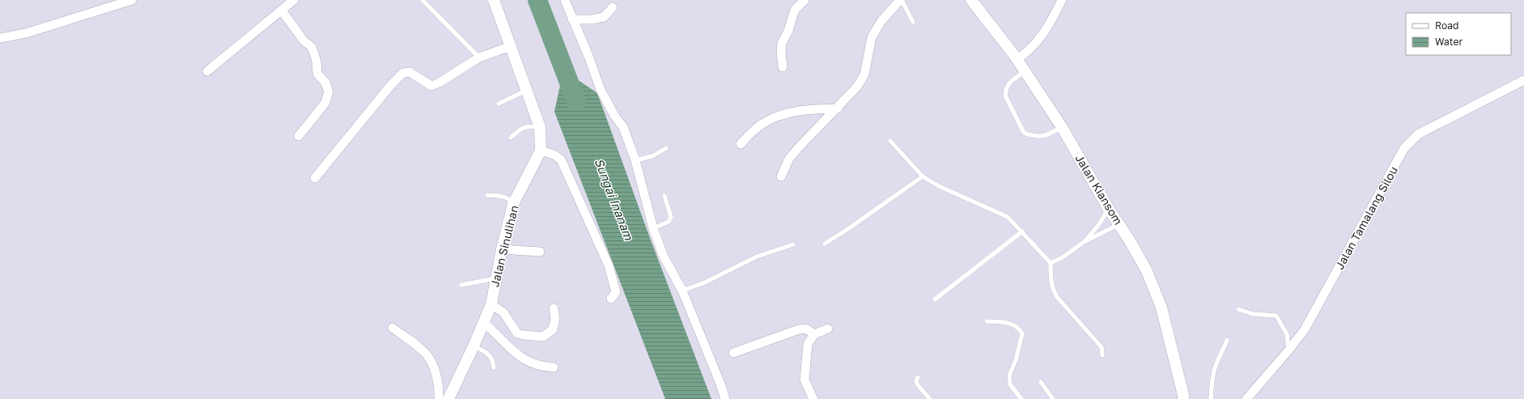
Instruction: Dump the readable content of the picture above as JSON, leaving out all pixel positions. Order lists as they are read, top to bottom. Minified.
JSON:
{"streets":{"street":["Jalan Kiansom","Jalan Tamalang Silou","Jalan Sinulihan"]},"water":["Sungai Inanam"],"legend":["Road","Water"]}
